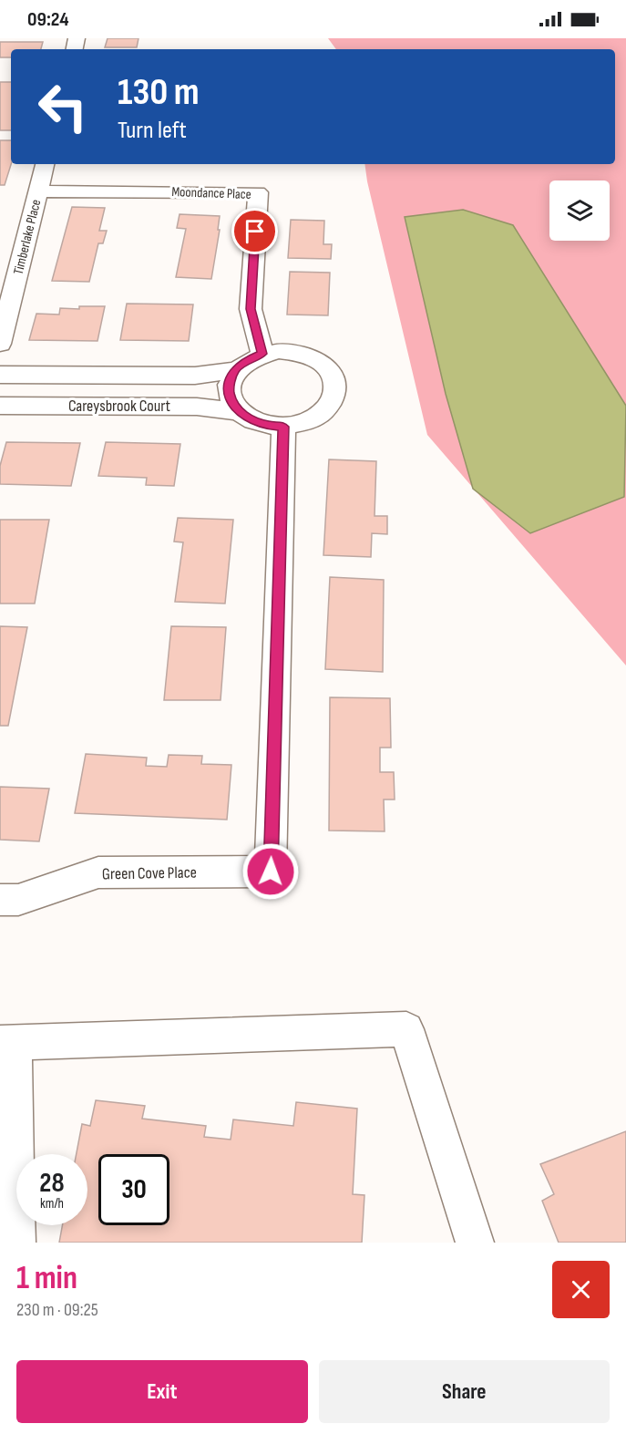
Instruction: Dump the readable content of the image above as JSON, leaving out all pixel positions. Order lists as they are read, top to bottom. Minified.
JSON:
{"streets":{"street":["Moondance Place","Timberlake Place","Careysbrook Court","Green Cove Place"]},"crossings":[["Moondance Place","Timberlake Place"],["Moondance Place","Careysbrook Court"],["Moondance Place","Green Cove Place"],["Careysbrook Court","Green Cove Place"]],"page":{"status":"09:24","turn":["130 m","Turn left"],"speed":"28 km/h","limit":"30","heading":["1 min","230 m · 09:25"],"buttons":["Exit","Share"]}}
